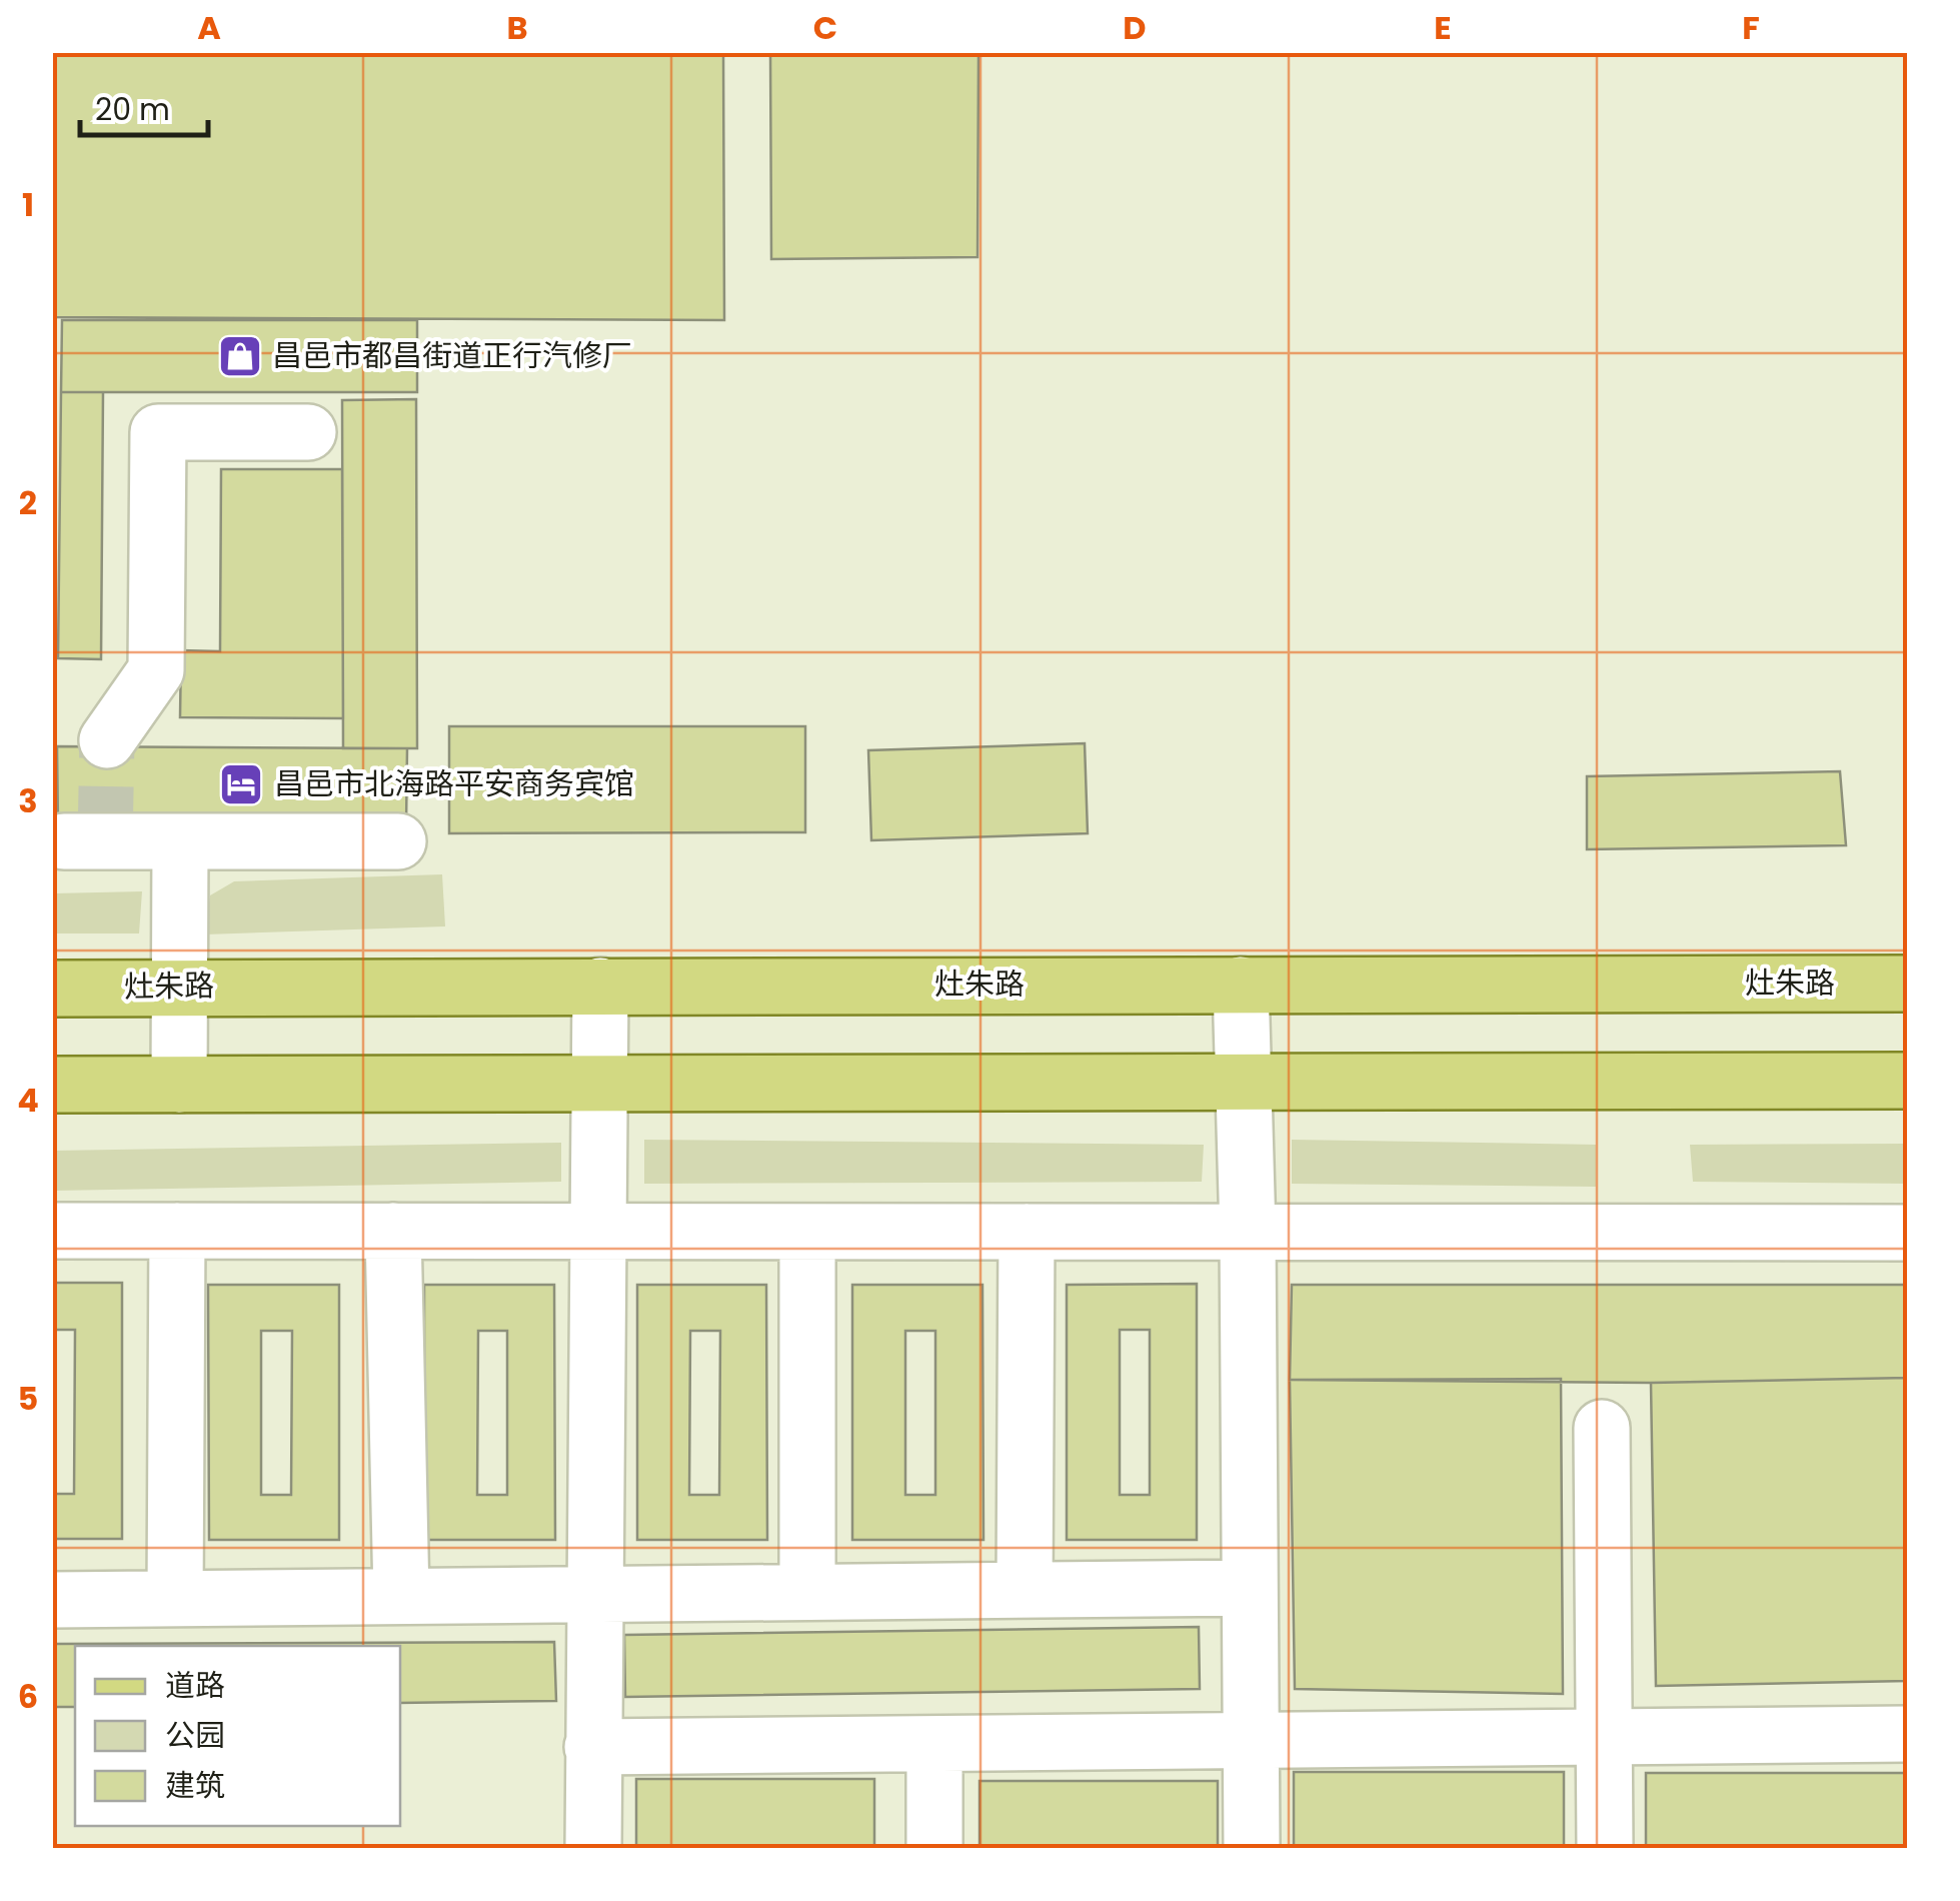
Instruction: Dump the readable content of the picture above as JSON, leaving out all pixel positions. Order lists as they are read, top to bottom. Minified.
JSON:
{"streets":{"main road":["灶朱路"]},"places":{"shop":["昌邑市都昌街道正行汽修厂"],"hotel":["昌邑市北海路平安商务宾馆"]},"legend":["道路","公园","建筑"],"scale_bar":"20 m","grid":{"columns":["A","B","C","D","E","F"],"rows":["1","2","3","4","5","6"]}}
